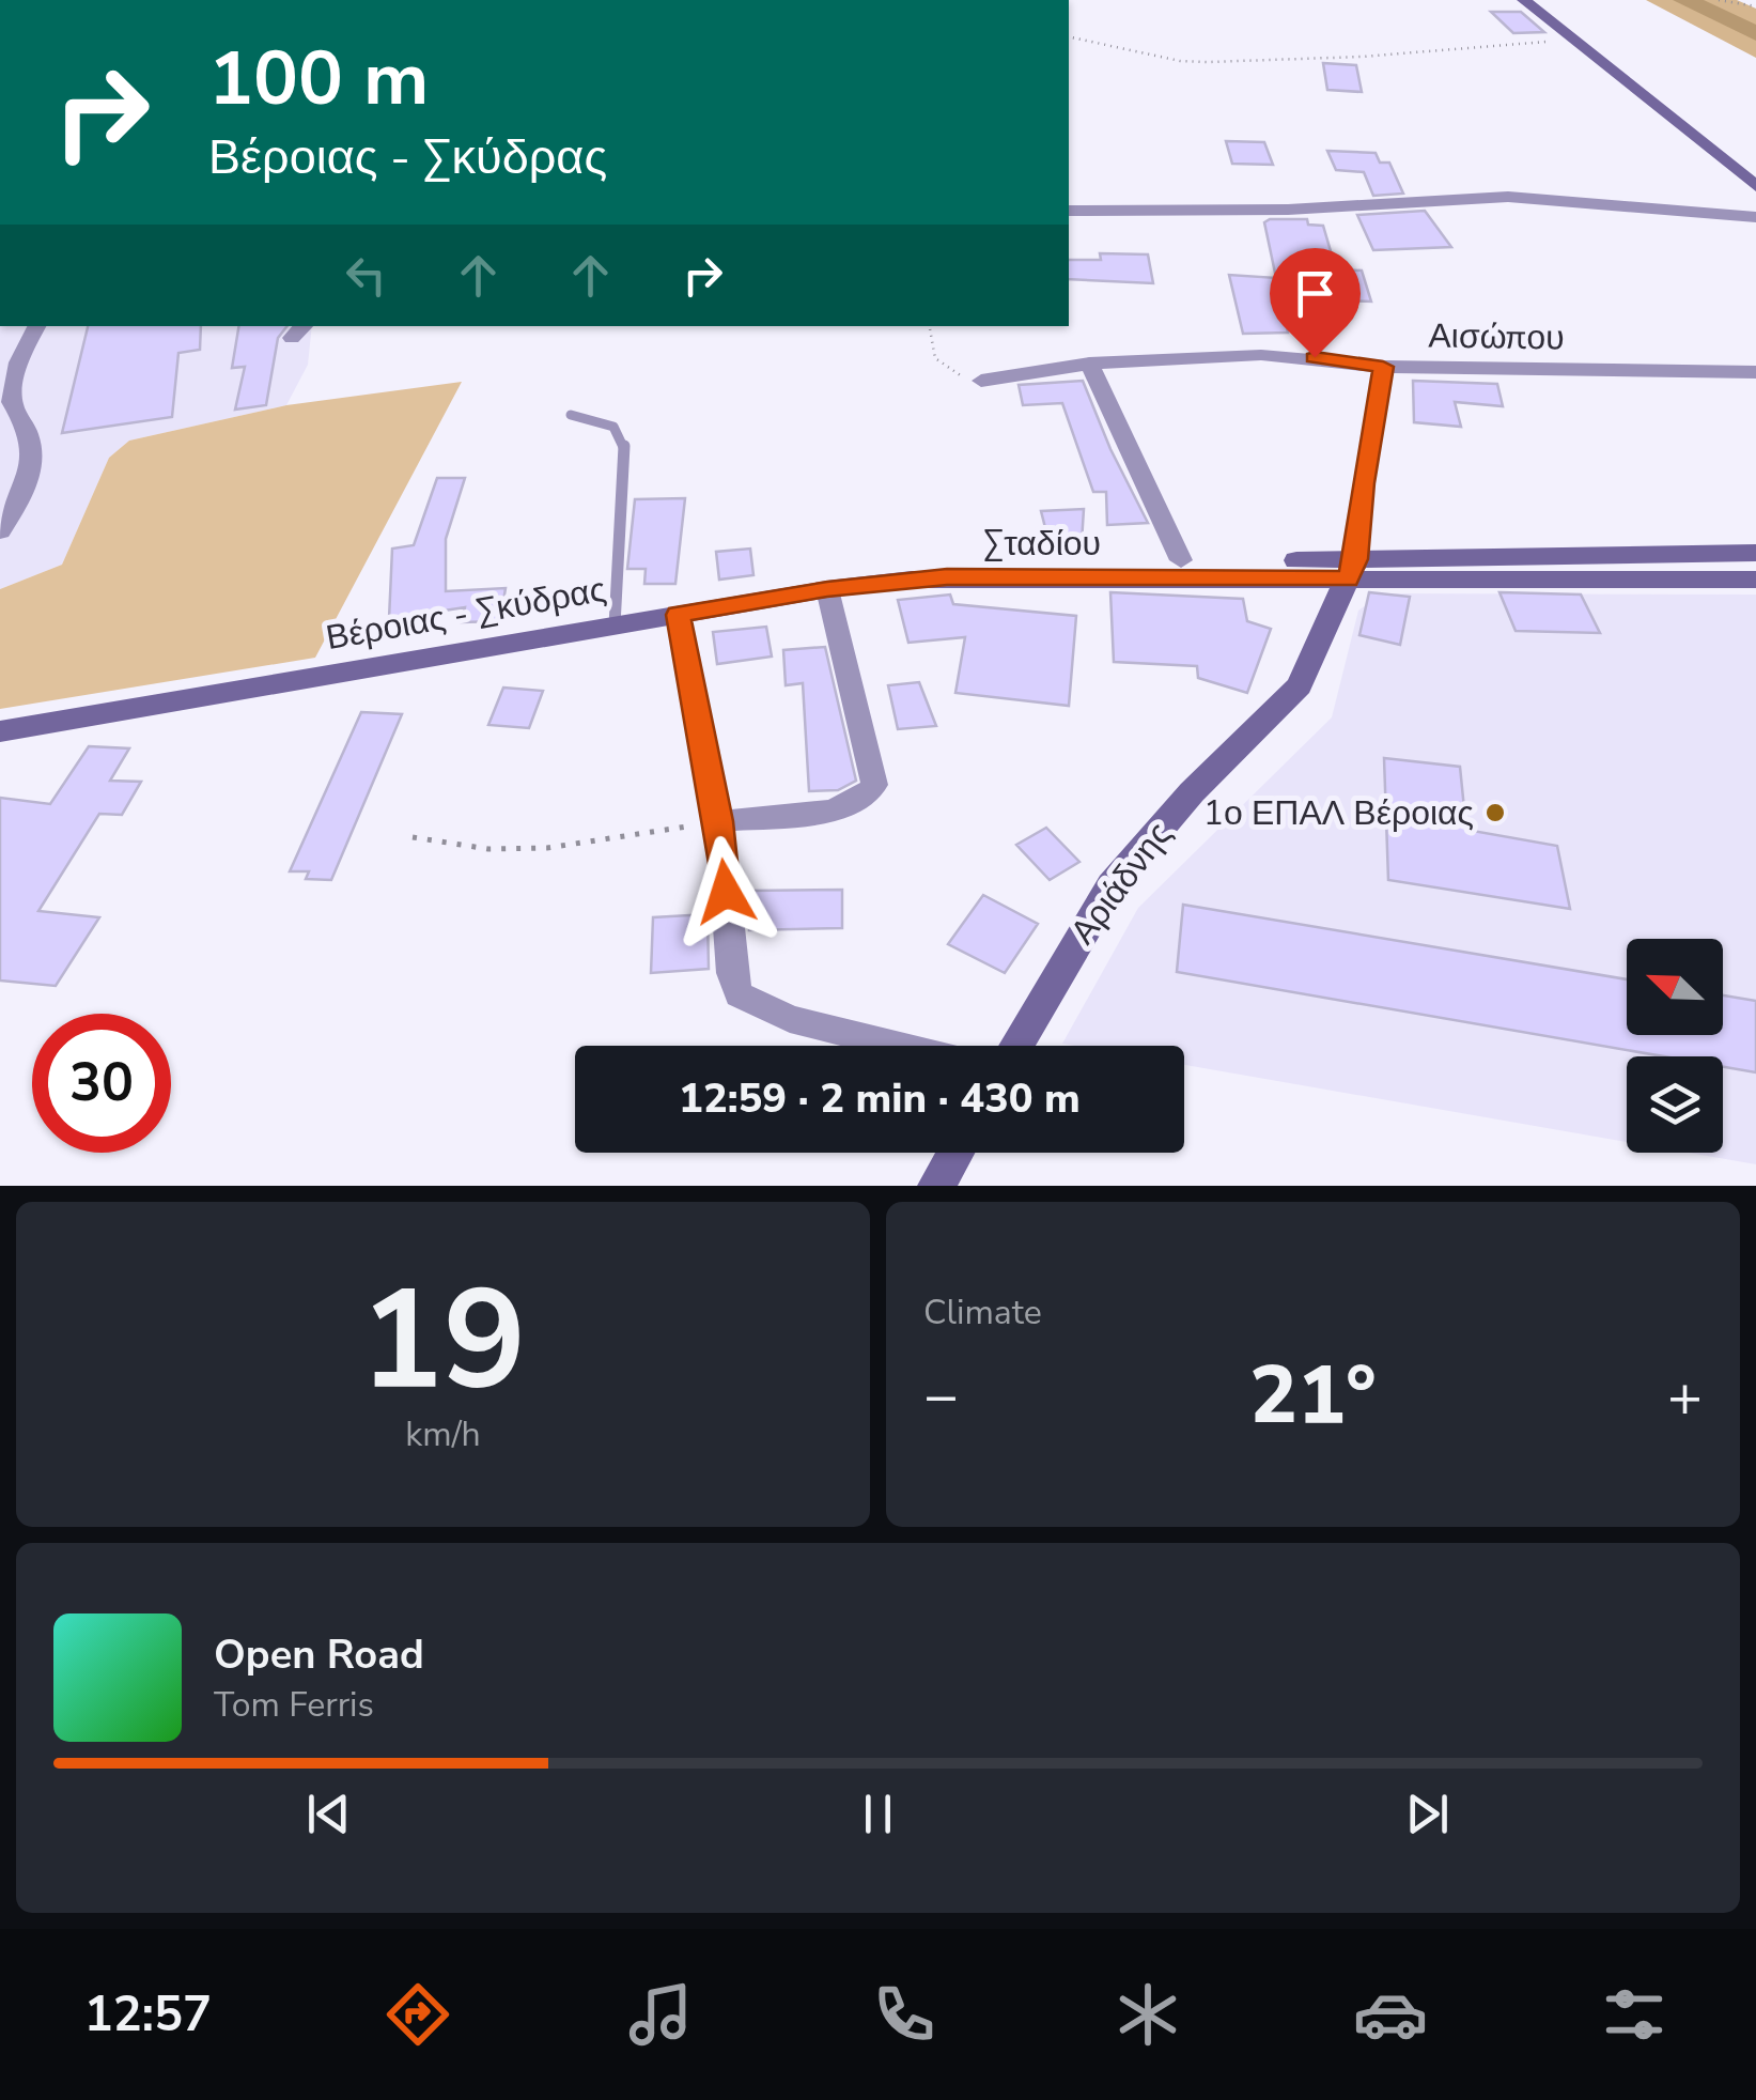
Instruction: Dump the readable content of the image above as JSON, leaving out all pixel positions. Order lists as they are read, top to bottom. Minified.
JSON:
{"streets":{"main road":["Σταδίου","Βέροιας - Σκύδρας","Αριάδνης"],"street":["Αισώπου"]},"crossings":[["Αισώπου","Αριάδνης"],["Σταδίου","Βέροιας - Σκύδρας"],["Σταδίου","Αριάδνης"]],"places":["1ο ΕΠΑΛ Βέροιας"],"north":"top left","page":{"turn":["100 m","Βέροιας - Σκύδρας"],"limit":"30","trip":"12:59 · 2 min · 430 m","tile":[["19","km/h"],"Climate"],"heat":["−","21°","+"],"song":["Open Road","Tom Ferris"],"tabs":"12:57"}}
